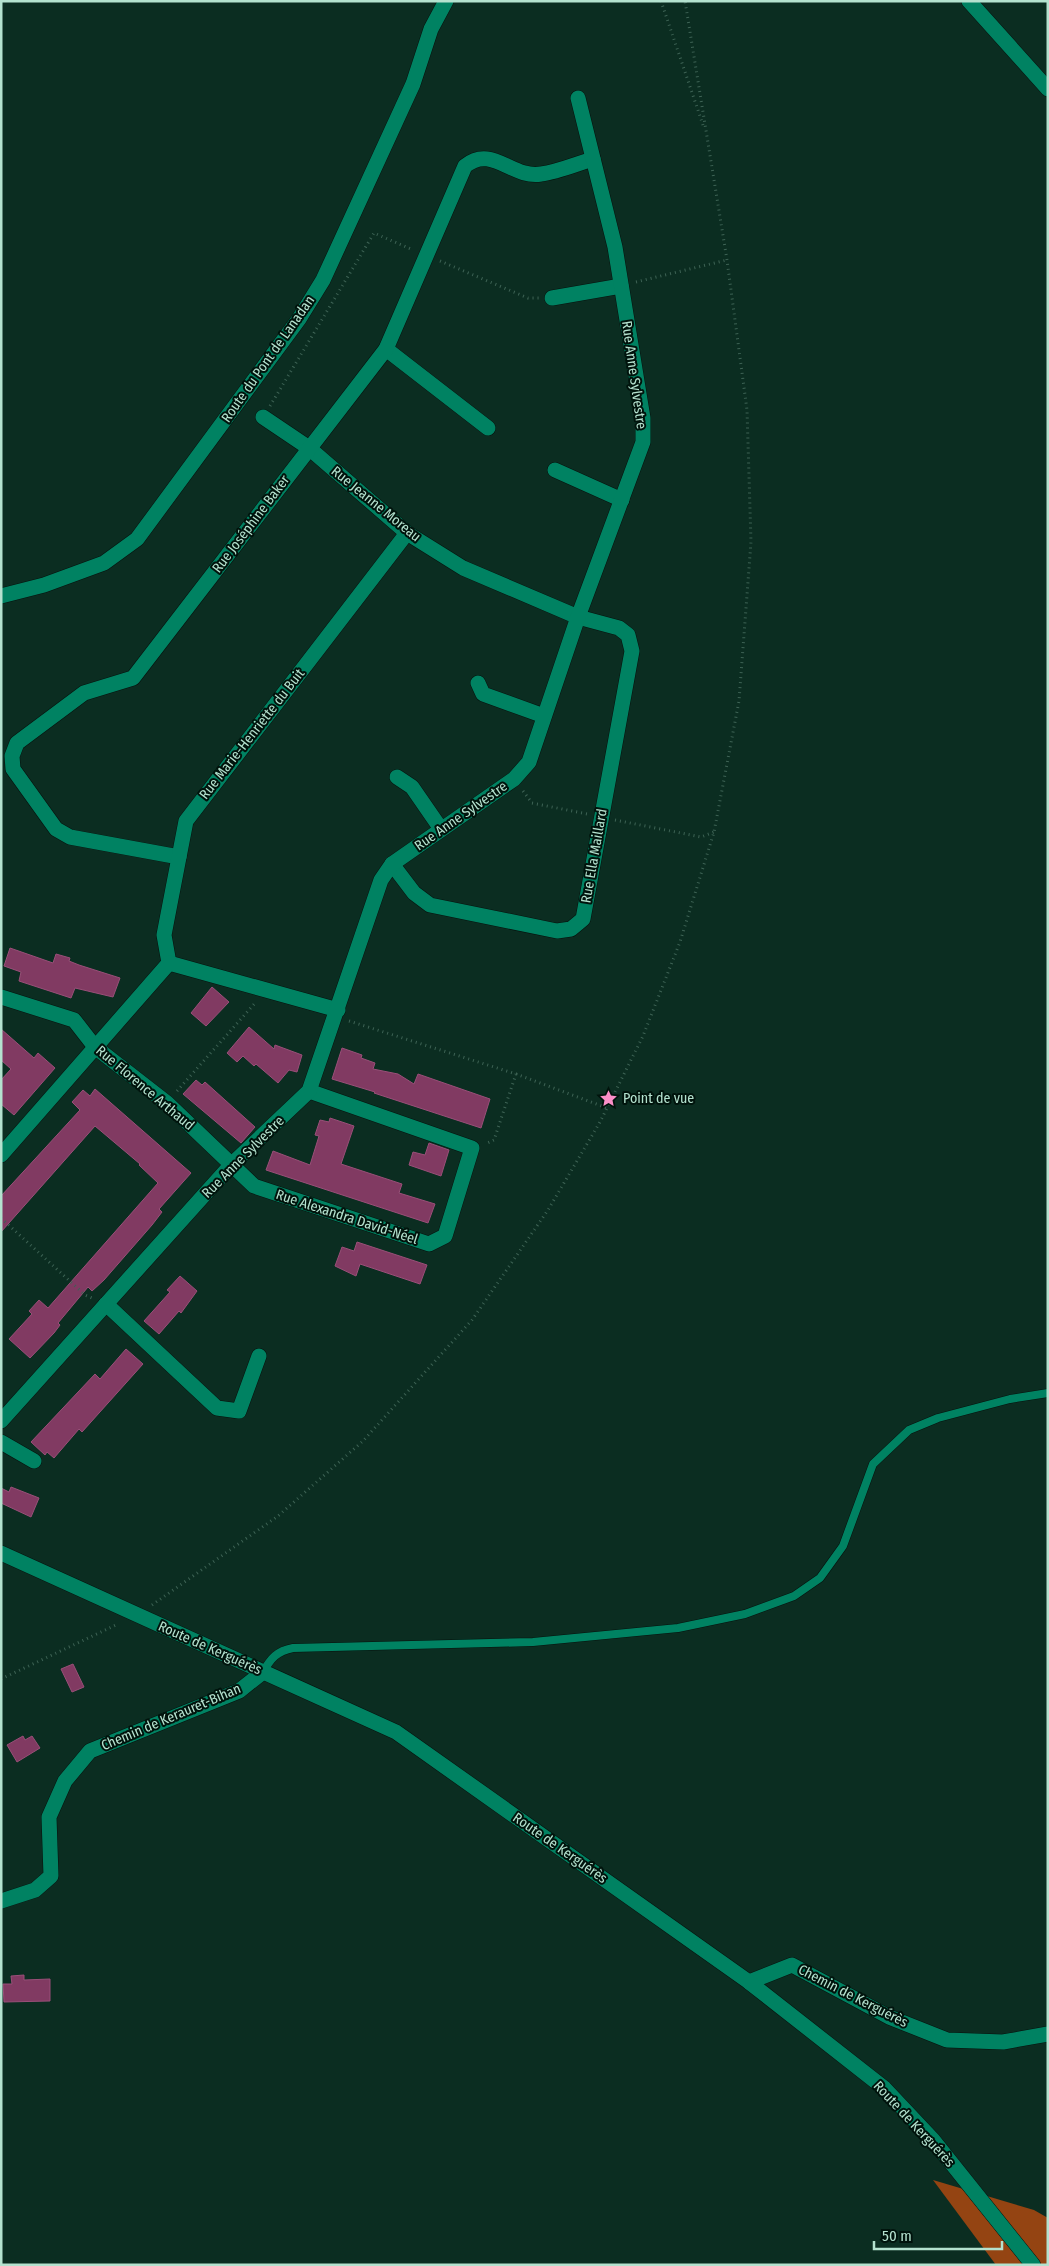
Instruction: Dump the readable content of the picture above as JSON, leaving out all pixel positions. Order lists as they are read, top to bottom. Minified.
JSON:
{"streets":{"street":["Route du Pont de Lanadan","Rue Anne Sylvestre","Rue Jeanne Moreau","Rue Joséphine Baker","Rue Marie-Henriette du Buit","Rue Ella Maillard","Rue Florence Arthaud","Rue Alexandra David-Néel","Route de Kerguérès","Chemin de Kerauret-Bihan","Chemin de Kerguérès"]},"crossings":[["Rue Anne Sylvestre","Rue Jeanne Moreau"],["Rue Anne Sylvestre","Rue Joséphine Baker"],["Rue Anne Sylvestre","Rue Ella Maillard"],["Rue Anne Sylvestre","Rue Florence Arthaud"],["Rue Anne Sylvestre","Rue Alexandra David-Néel"],["Rue Jeanne Moreau","Rue Joséphine Baker"],["Rue Jeanne Moreau","Rue Marie-Henriette du Buit"],["Rue Jeanne Moreau","Rue Ella Maillard"],["Rue Joséphine Baker","Rue Marie-Henriette du Buit"],["Rue Florence Arthaud","Rue Alexandra David-Néel"],["Route de Kerguérès","Chemin de Kerauret-Bihan"],["Route de Kerguérès","Chemin de Kerguérès"]],"places":{"place":["Point de vue"]},"scale_bar":"50 m"}
